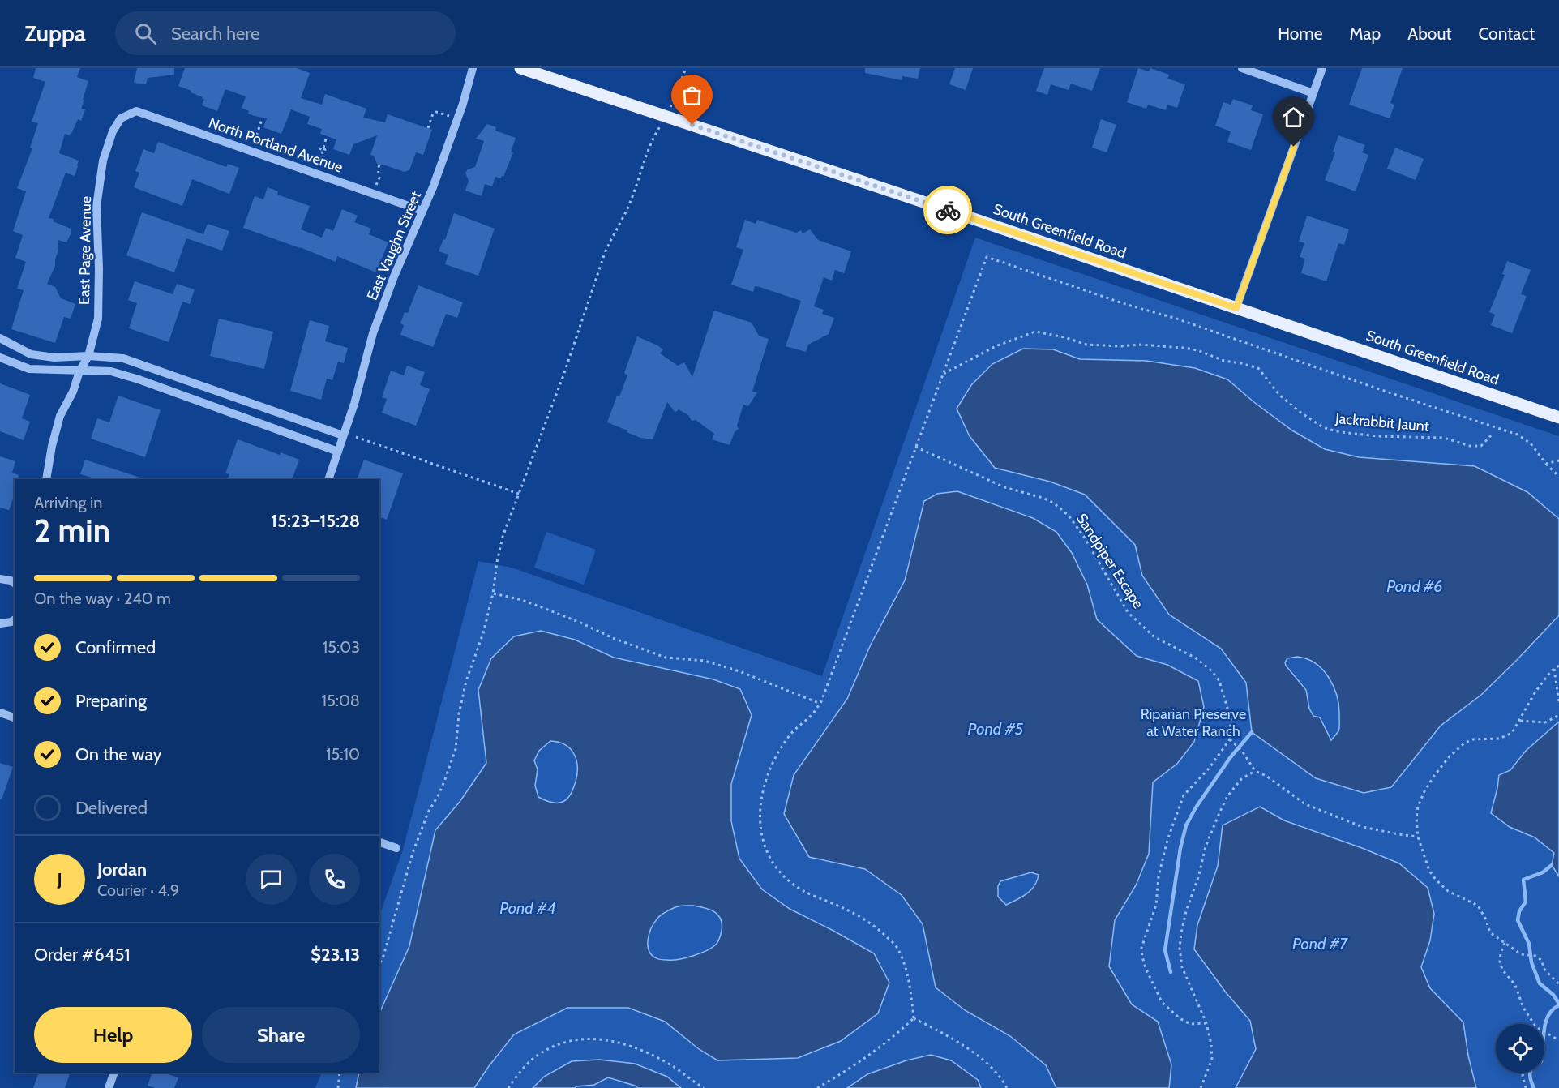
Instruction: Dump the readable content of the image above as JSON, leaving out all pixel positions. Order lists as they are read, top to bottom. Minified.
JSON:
{"streets":{"main road":["South Greenfield Road"],"street":["North Portland Avenue","East Vaughn Street","East Page Avenue"],"path":["Jackrabbit Jaunt","Sandpiper Escape"]},"crossings":[["North Portland Avenue","East Vaughn Street"],["North Portland Avenue","East Page Avenue"]],"water":["Pond #6","Pond #5","Pond #4","Pond #7"],"parks":["Riparian Preserve at Water Ranch"],"page":{"header":"Zuppa","search":"Search here","nav":["Home","Map","About","Contact"],"heading":["2 min","Arriving in","15:23–15:28"],"panel":["Jordan","Courier · 4.9","Order #6451","$23.13"],"bar":"On the way · 240 m","list":[["Confirmed","15:03"],["Preparing","15:08"],["On the way","15:10"],"Delivered"],"round":"J","buttons":["Help","Share"]}}
